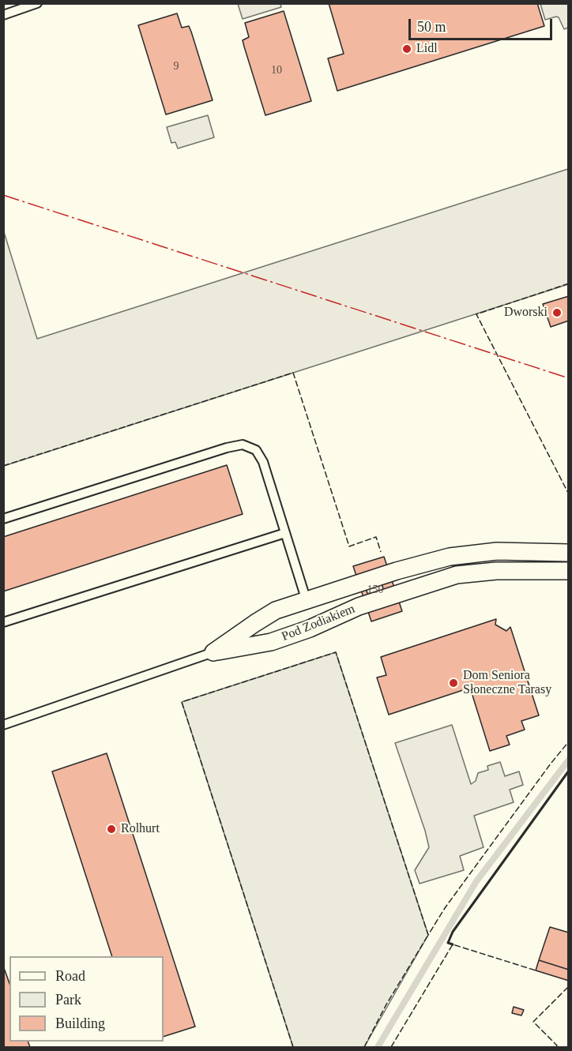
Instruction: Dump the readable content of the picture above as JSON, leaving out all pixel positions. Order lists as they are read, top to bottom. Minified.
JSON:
{"streets":{"street":["Pod Zodiakiem"]},"places":["Lidl","Dworski","Dom Seniora Słoneczne Tarasy","Rolhurt"],"house_numbers":["9","10","150"],"legend":["Road","Park","Building"],"scale_bar":"50 m"}
